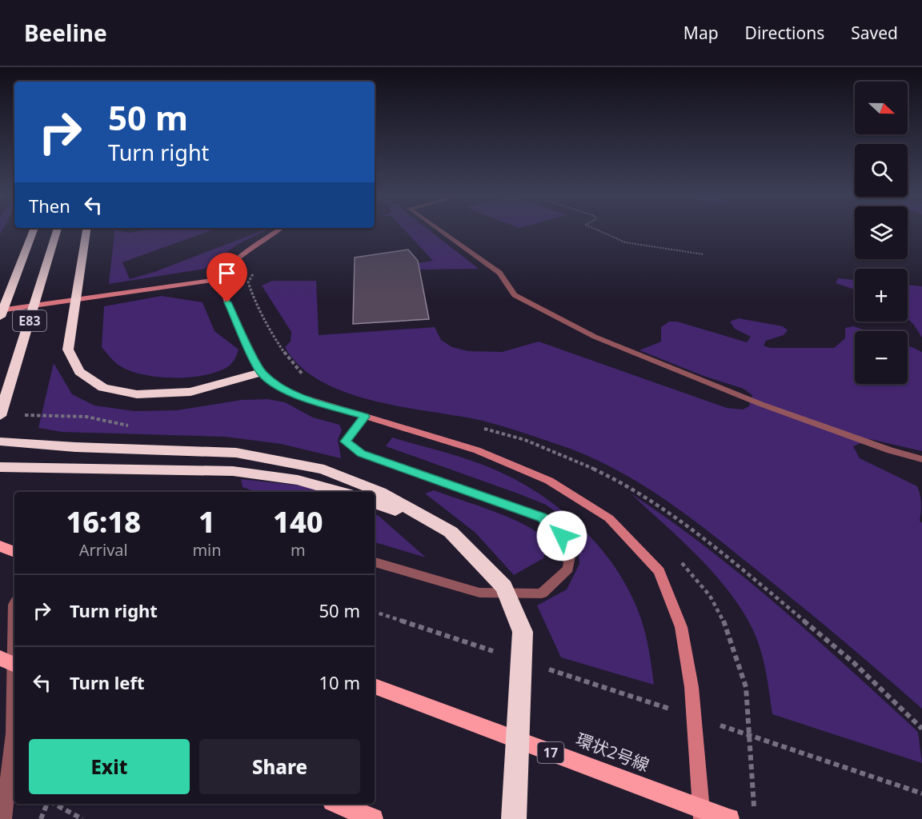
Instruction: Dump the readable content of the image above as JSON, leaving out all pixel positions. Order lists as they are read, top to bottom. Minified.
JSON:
{"streets":{"highway":["E83"],"main road":["17","環状2号線"]},"north":"right","page":{"header":"Beeline","nav":["Map","Directions","Saved"],"map_buttons":["+","−"],"turn":["50 m","Turn right"],"then":"Then","eta":["16:18","Arrival","1","min","140","m"],"list":[{"name":"Turn right","value":"50 m"},{"name":"Turn left","value":"10 m"}],"buttons":["Exit","Share"]}}
